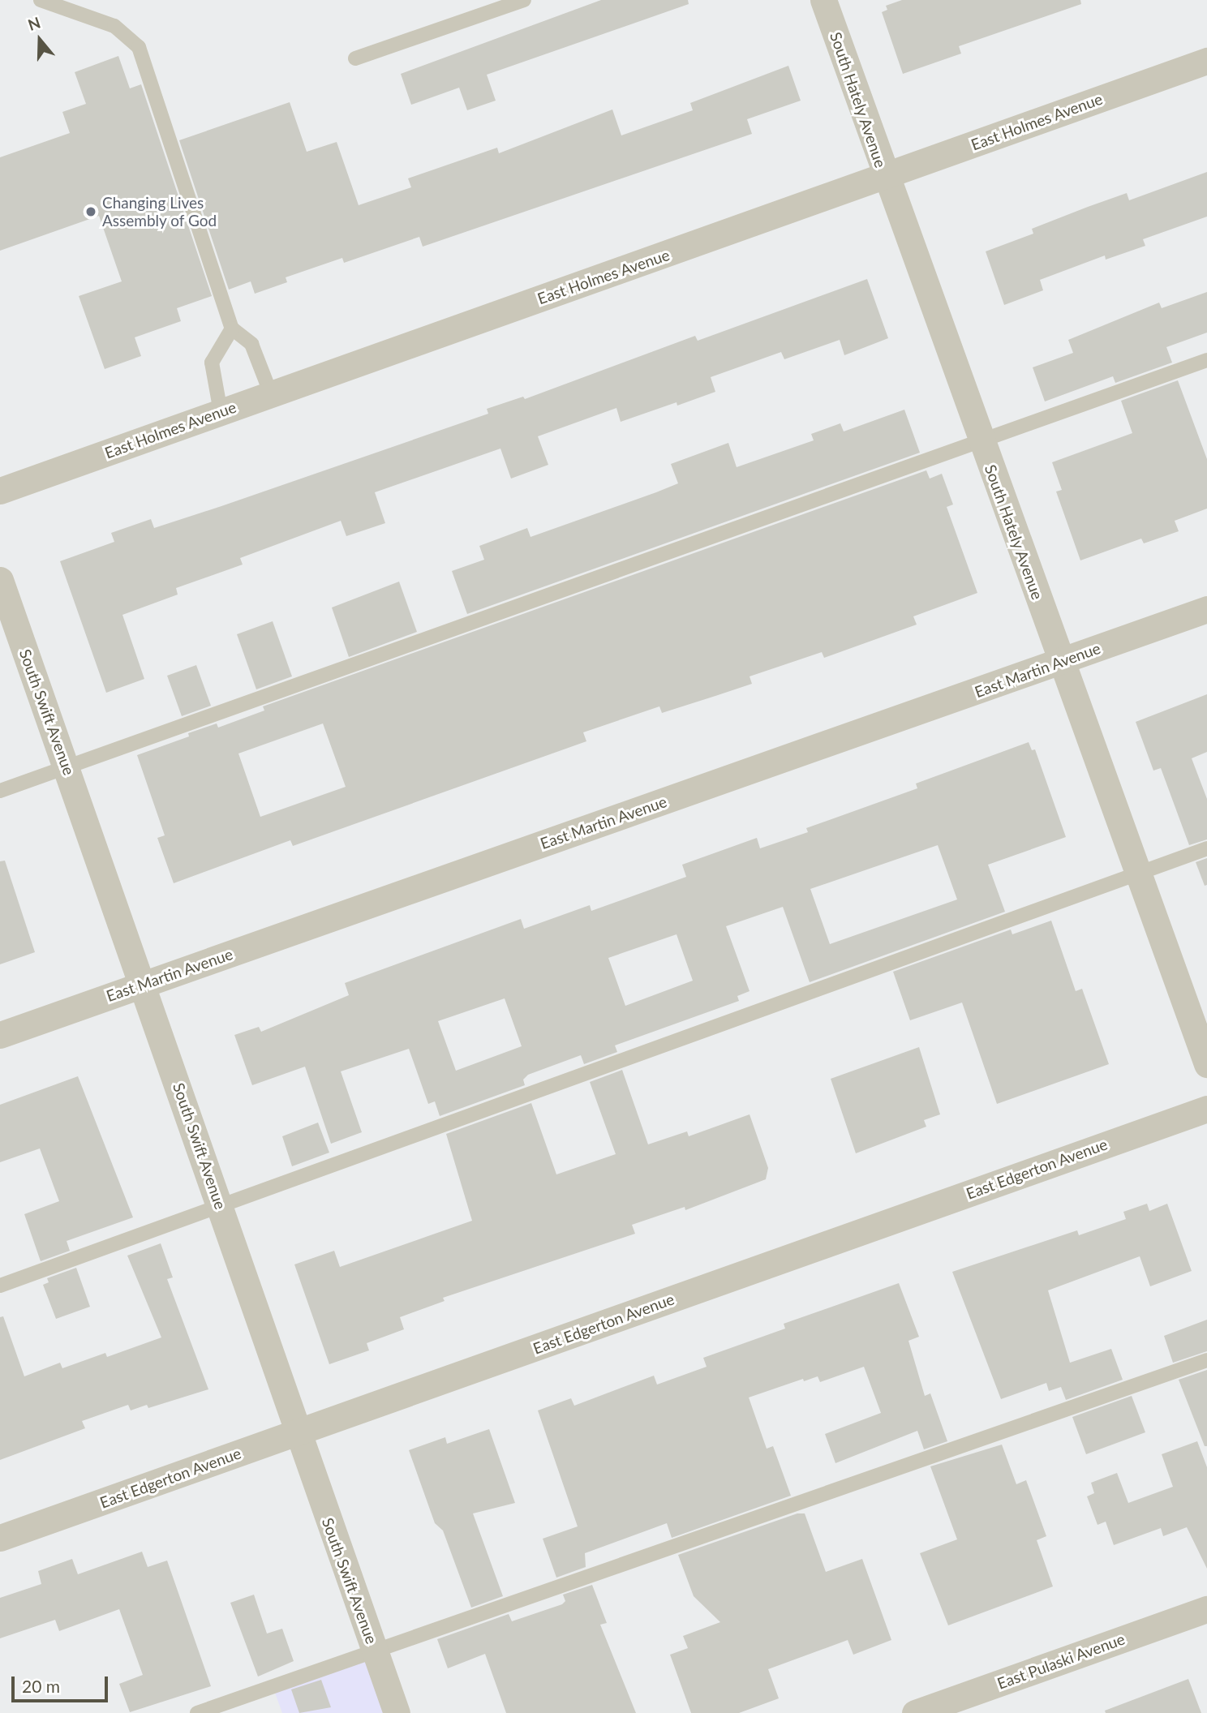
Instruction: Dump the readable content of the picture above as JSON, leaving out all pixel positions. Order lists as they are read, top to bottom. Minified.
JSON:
{"streets":{"street":["South Hately Avenue","East Holmes Avenue","East Martin Avenue","South Swift Avenue","East Edgerton Avenue","East Pulaski Avenue"]},"crossings":[["South Hately Avenue","East Holmes Avenue"],["South Hately Avenue","East Martin Avenue"],["East Martin Avenue","South Swift Avenue"],["South Swift Avenue","East Edgerton Avenue"]],"places":["Changing Lives Assembly of God"],"scale_bar":"20 m","north":"top"}
